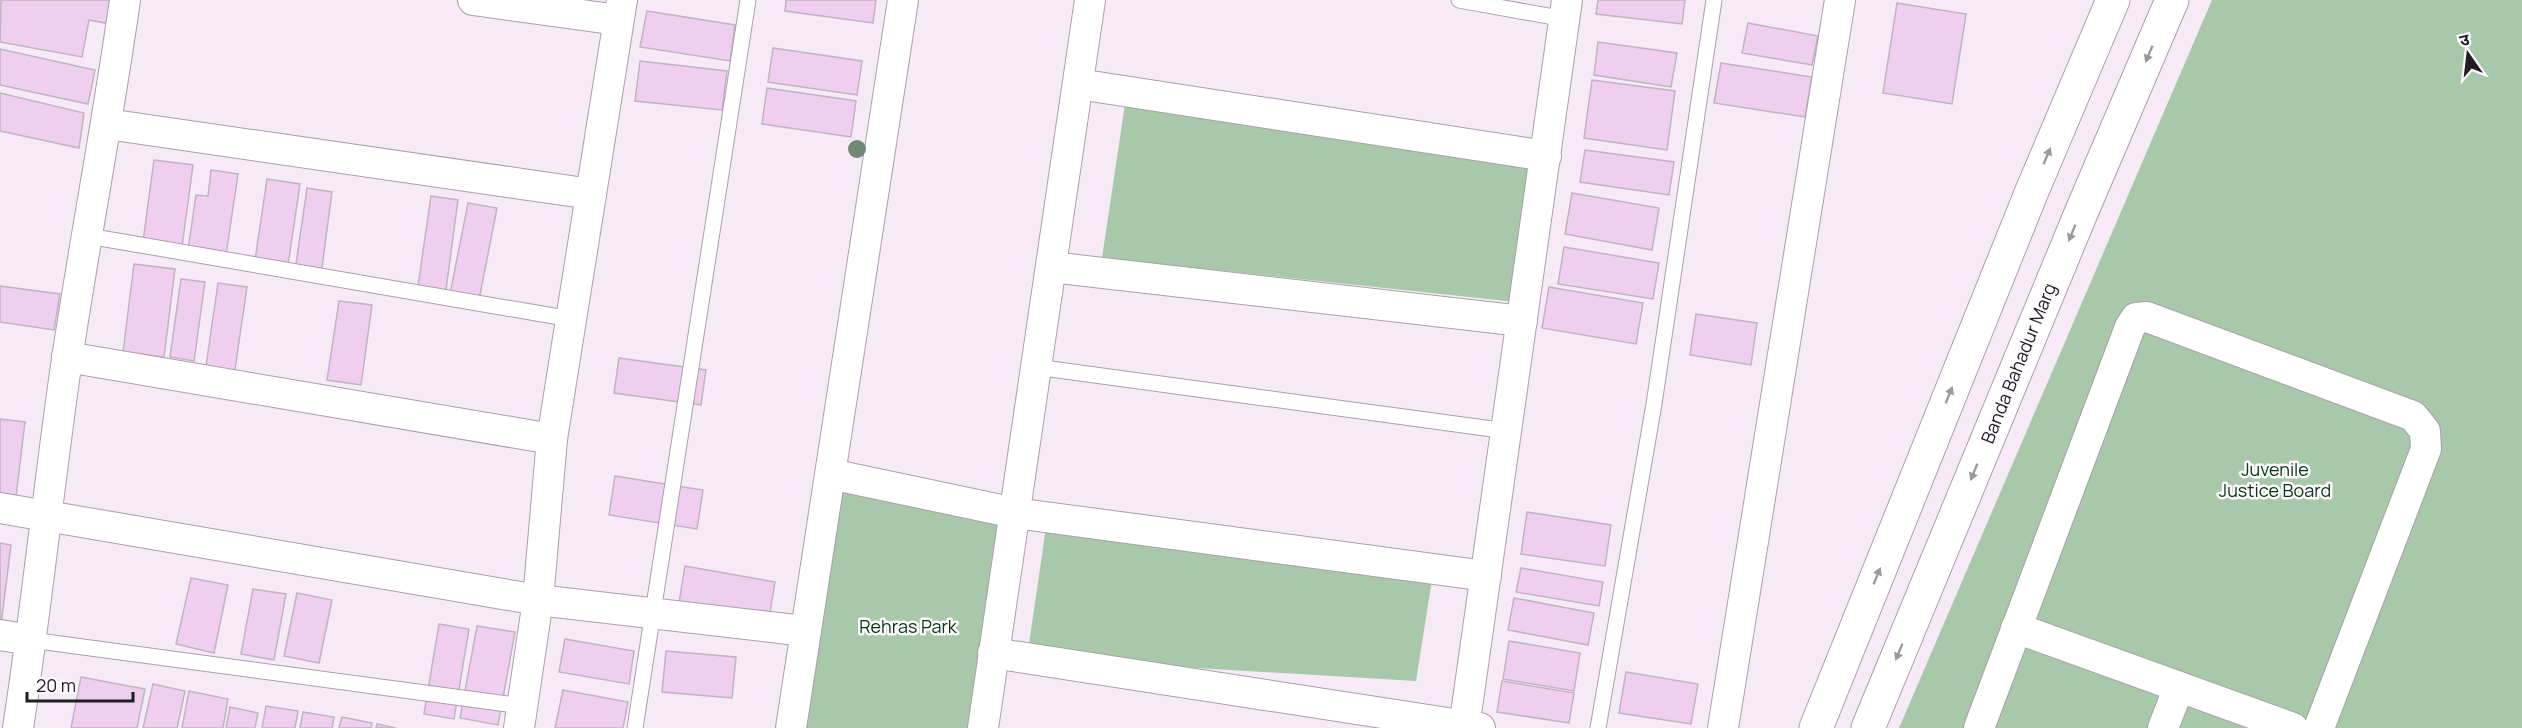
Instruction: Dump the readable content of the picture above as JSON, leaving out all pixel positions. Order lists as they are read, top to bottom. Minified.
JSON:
{"streets":{"street":["Banda Bahadur Marg"]},"parks":["Juvenile Justice Board","Rehras Park"],"scale_bar":"20 m","north":"top"}
